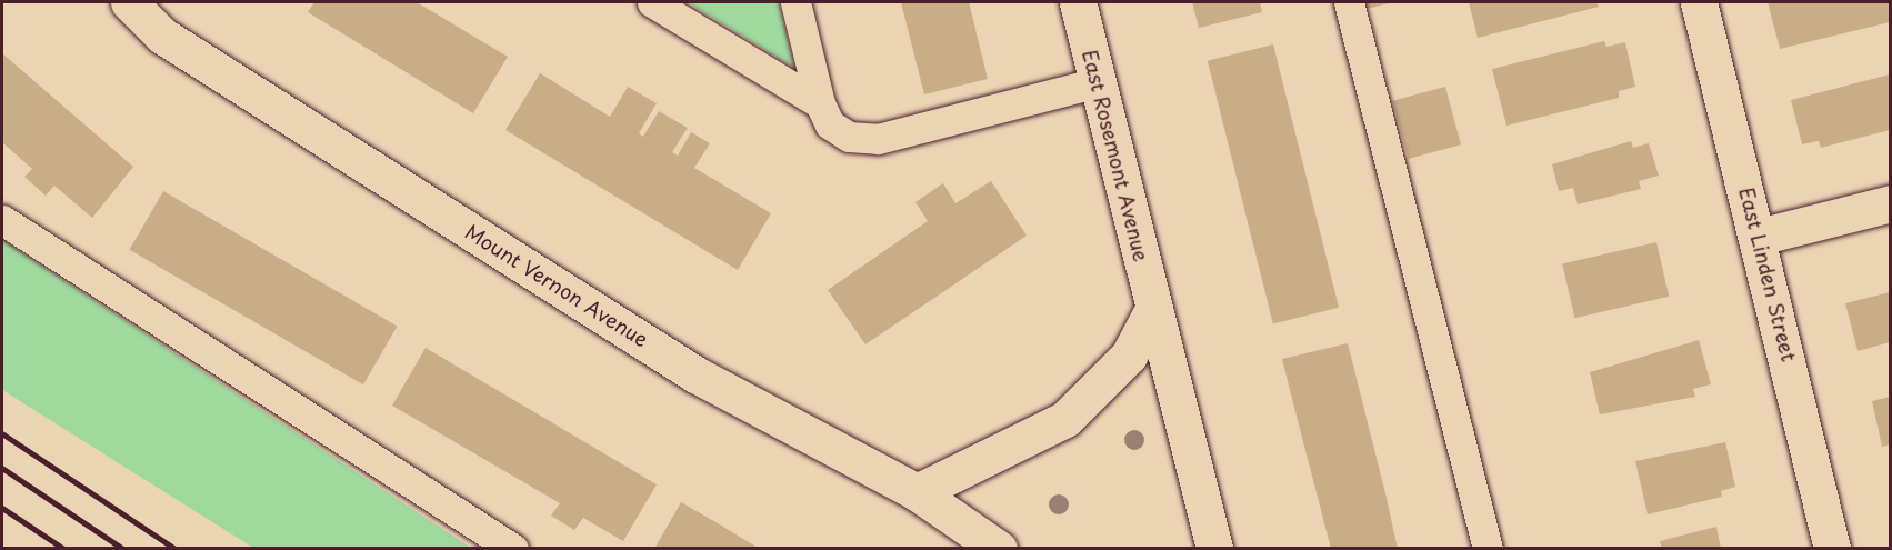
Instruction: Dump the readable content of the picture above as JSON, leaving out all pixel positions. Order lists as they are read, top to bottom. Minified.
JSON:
{"streets":{"street":["East Rosemont Avenue","East Linden Street","Mount Vernon Avenue"]}}
